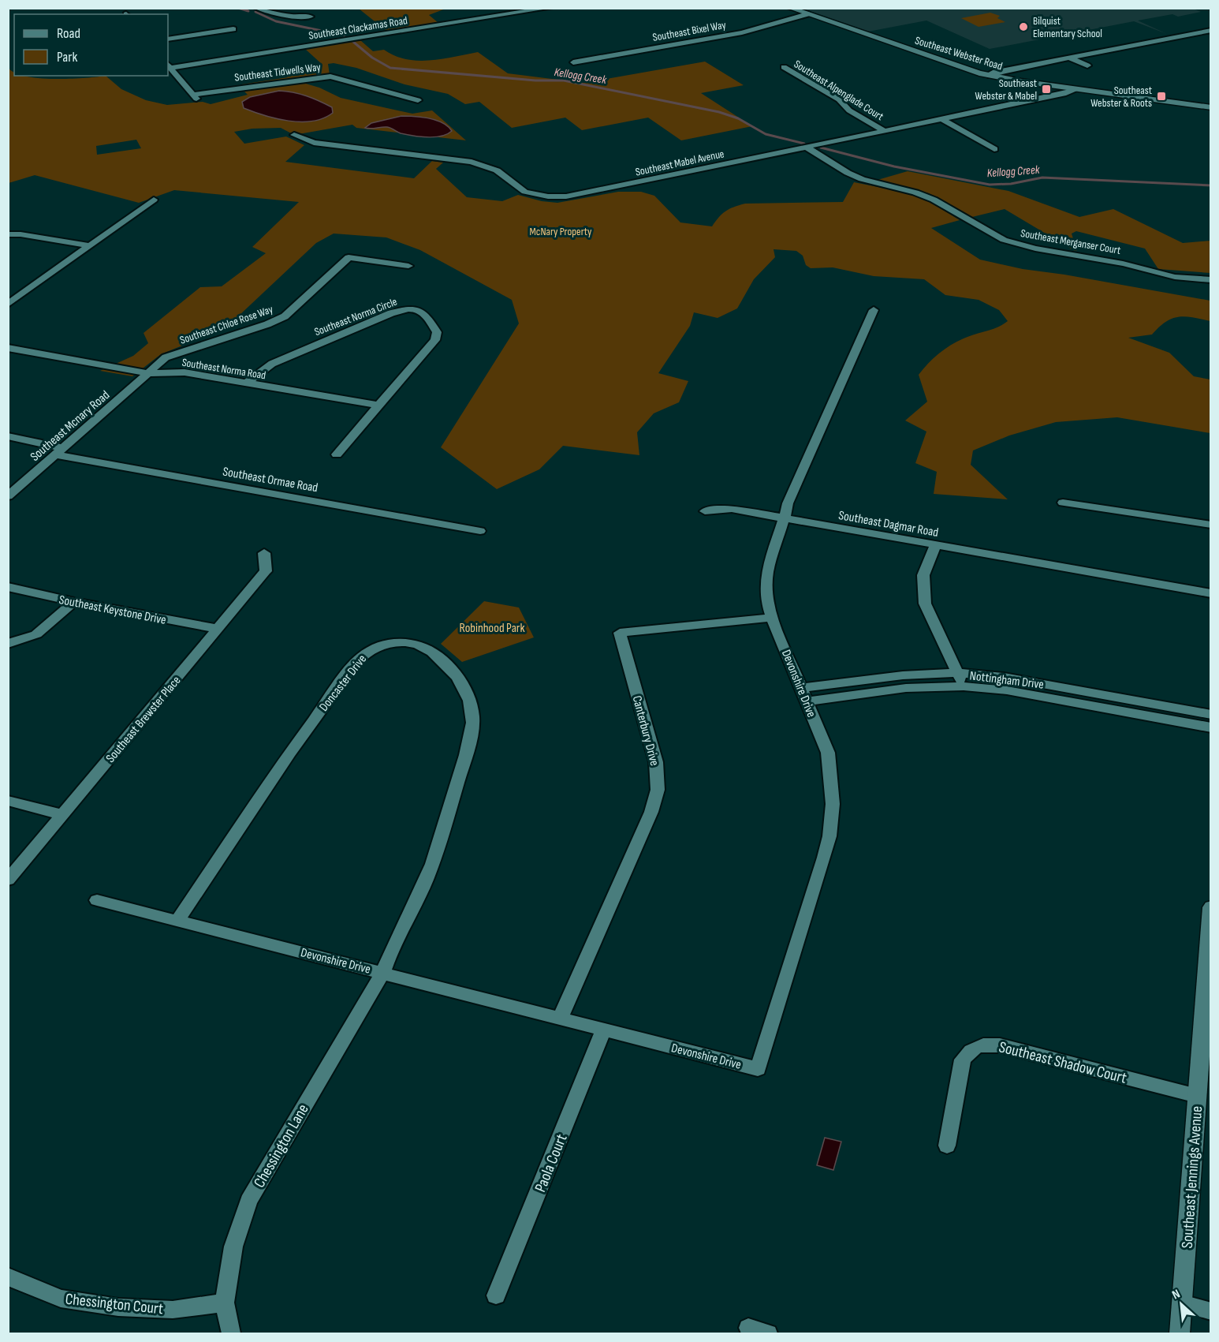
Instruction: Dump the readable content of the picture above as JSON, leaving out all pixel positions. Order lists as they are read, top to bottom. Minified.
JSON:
{"streets":{"street":["Southeast Clackamas Road","Southeast Bixel Way","Southeast Webster Road","Southeast Tidwells Way","Southeast Alpenglade Court","Southeast Mabel Avenue","Southeast Merganser Court","Southeast Norma Circle","Southeast Chloe Rose Way","Southeast Norma Road","Southeast Mcnary Road","Southeast Ormae Road","Southeast Dagmar Road","Southeast Keystone Drive","Nottingham Drive","Doncaster Drive","Devonshire Drive","Southeast Brewster Place","Canterbury Drive","Southeast Shadow Court","Chessington Lane","Paola Court","Southeast Jennings Avenue","Chessington Court"]},"crossings":[["Southeast Clackamas Road","Southeast Tidwells Way"],["Southeast Bixel Way","Southeast Webster Road"],["Southeast Webster Road","Southeast Mabel Avenue"],["Southeast Alpenglade Court","Southeast Mabel Avenue"],["Southeast Mabel Avenue","Southeast Merganser Court"],["Southeast Norma Circle","Southeast Norma Road"],["Southeast Chloe Rose Way","Southeast Norma Road"],["Southeast Chloe Rose Way","Southeast Mcnary Road"],["Southeast Norma Road","Southeast Mcnary Road"],["Southeast Mcnary Road","Southeast Ormae Road"],["Southeast Dagmar Road","Devonshire Drive"],["Southeast Keystone Drive","Southeast Brewster Place"],["Nottingham Drive","Devonshire Drive"],["Doncaster Drive","Devonshire Drive"],["Doncaster Drive","Chessington Lane"],["Devonshire Drive","Canterbury Drive"],["Devonshire Drive","Chessington Lane"],["Devonshire Drive","Paola Court"],["Southeast Shadow Court","Southeast Jennings Avenue"],["Chessington Lane","Chessington Court"]],"water":["Kellogg Creek"],"parks":["McNary Property","Robinhood Park"],"places":{"other":["Bilquist Elementary School"],"transit":["Southeast Webster & Mabel","Southeast Webster & Roots"]},"legend":["Road","Park"],"north":"top left"}
